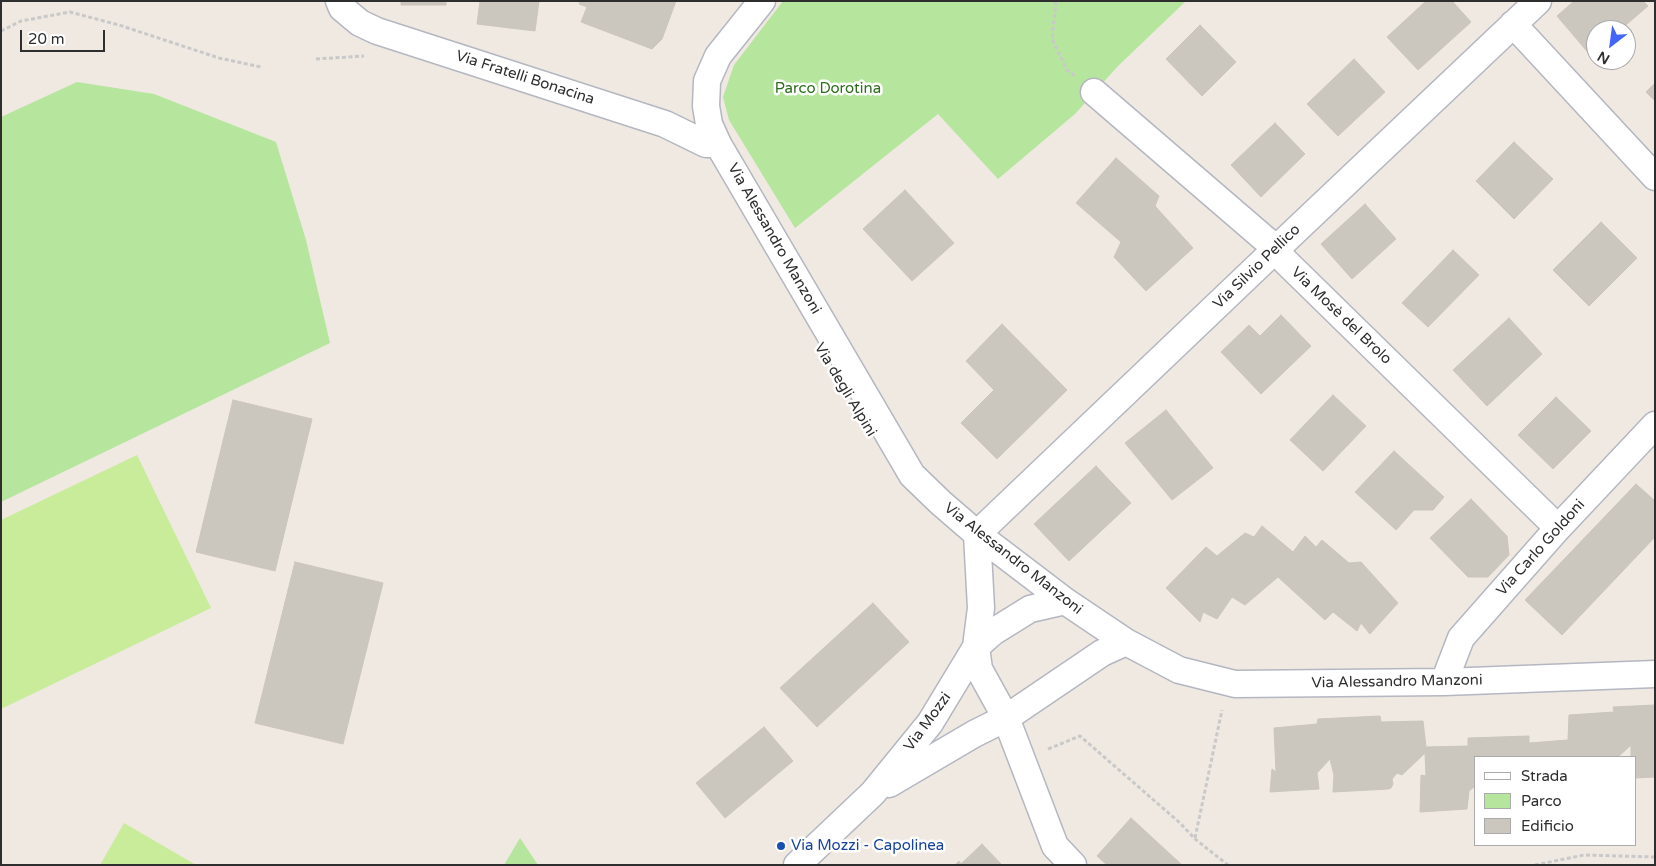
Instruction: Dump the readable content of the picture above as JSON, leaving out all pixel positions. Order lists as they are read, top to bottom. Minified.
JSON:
{"streets":{"street":["Via Fratelli Bonacina","Via Alessandro Manzoni","Via Silvio Pellico","Via Mosè del Brolo","Via Carlo Goldoni","Via Mozzi"]},"crossings":[["Via Fratelli Bonacina","Via Alessandro Manzoni"],["Via Alessandro Manzoni","Via Silvio Pellico"],["Via Alessandro Manzoni","Via Carlo Goldoni"],["Via Alessandro Manzoni","Via Mozzi"],["Via Silvio Pellico","Via Mosè del Brolo"],["Via Silvio Pellico","Via Mozzi"],["Via Mosè del Brolo","Via Carlo Goldoni"]],"parks":["Parco Dorotina"],"places":["Via Mozzi - Capolinea"],"legend":["Strada","Parco","Edificio"],"scale_bar":"20 m","north":"bottom left"}
